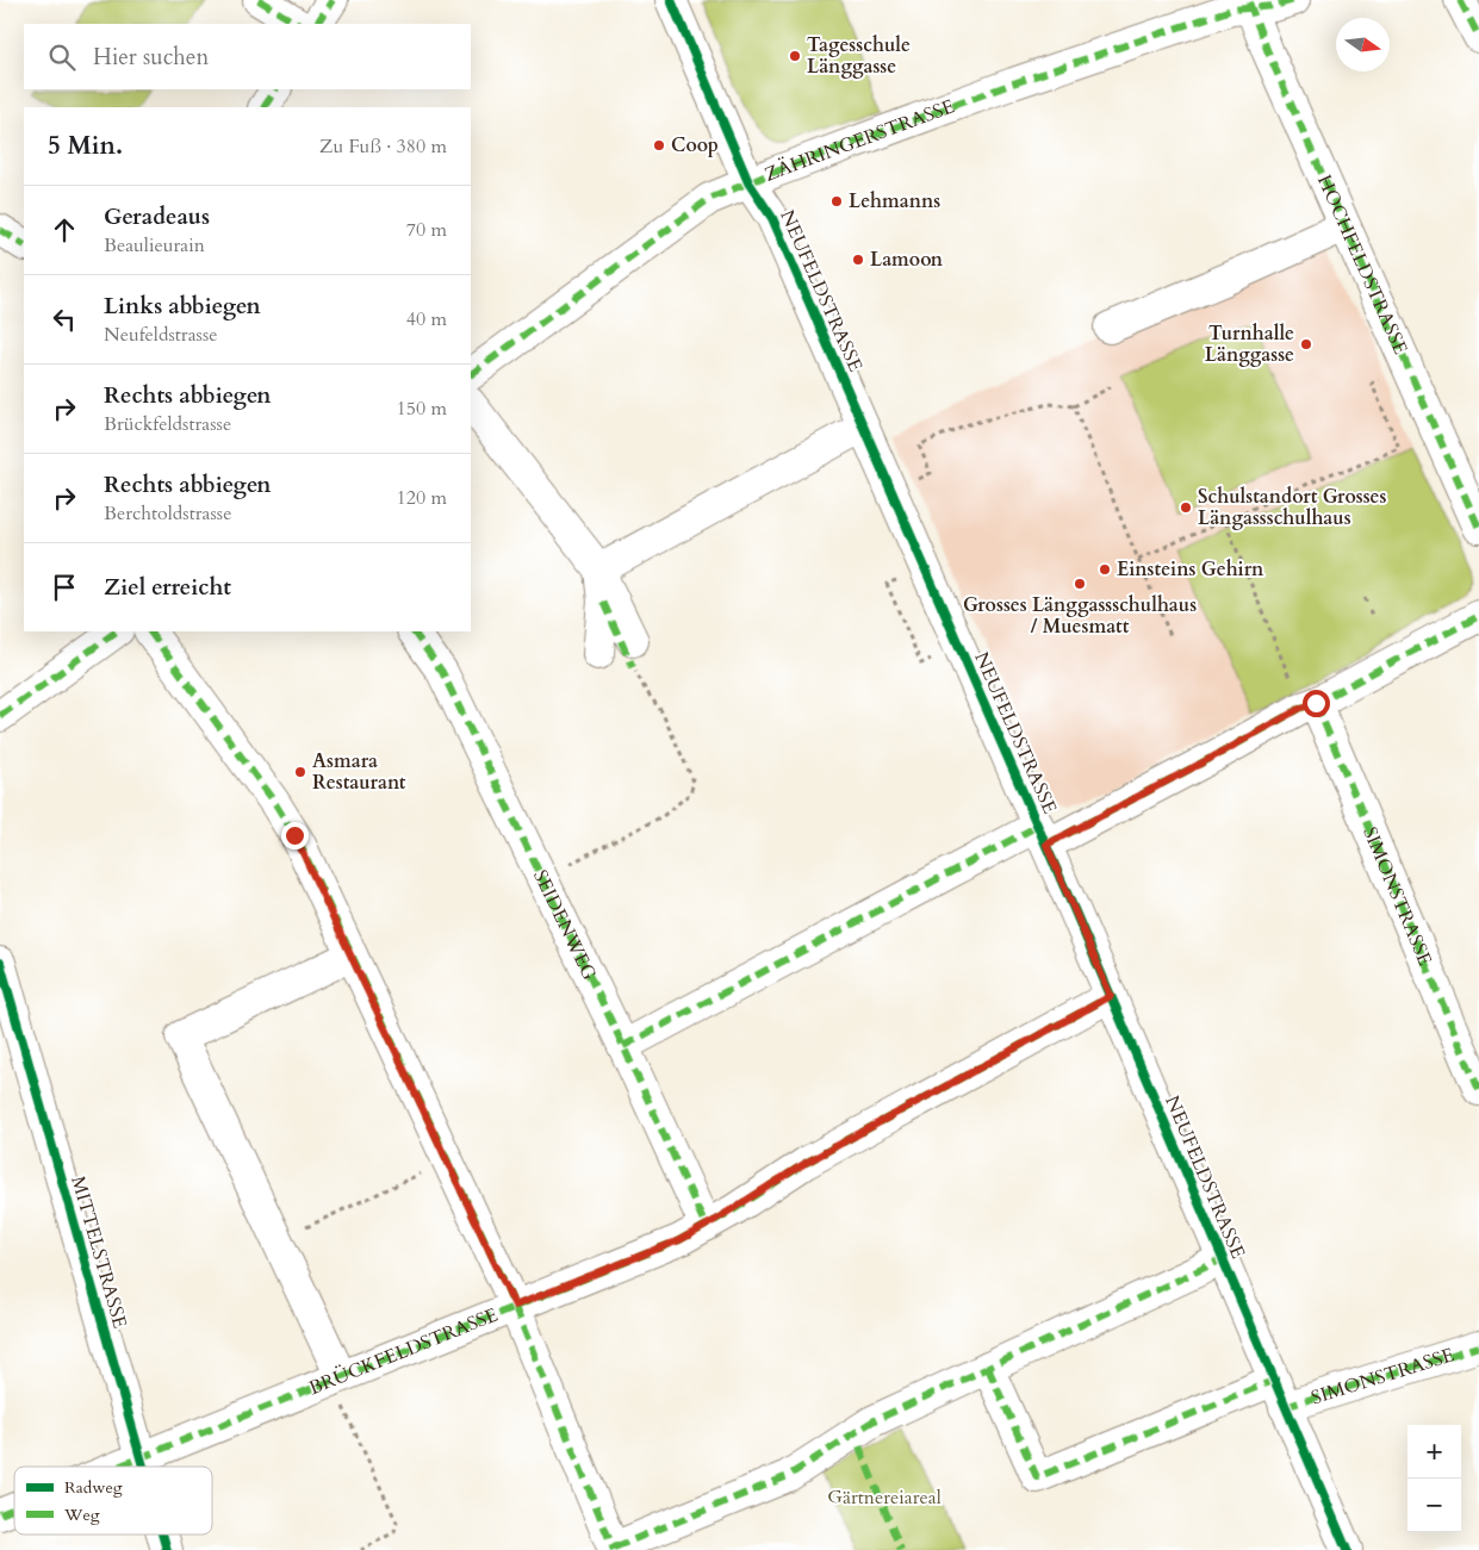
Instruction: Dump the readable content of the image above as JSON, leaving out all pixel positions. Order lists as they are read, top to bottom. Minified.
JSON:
{"streets":{"street":["ZÄHRINGERSTRASSE","HOCHFELDSTRASSE","NEUFELDSTRASSE","SIMONSTRASSE","SEIDENWEG","MITTELSTRASSE","BRÜCKFELDSTRASSE"]},"crossings":[["ZÄHRINGERSTRASSE","HOCHFELDSTRASSE"],["ZÄHRINGERSTRASSE","NEUFELDSTRASSE"],["NEUFELDSTRASSE","SIMONSTRASSE"],["NEUFELDSTRASSE","BRÜCKFELDSTRASSE"],["SEIDENWEG","BRÜCKFELDSTRASSE"],["MITTELSTRASSE","BRÜCKFELDSTRASSE"]],"parks":["Gärtnereiareal"],"places":["Tagesschule Länggasse","Coop","Lehmanns","Lamoon","Turnhalle Länggasse","Schulstandort Grosses Längassschulhaus","Einsteins Gehirn","Grosses Länggassschulhaus / Muesmatt","Asmara Restaurant"],"legend":["Radweg","Weg"],"north":"right","page":{"search":"Hier suchen","heading":["5 Min.","Zu Fuß · 380 m"],"list":[["Geradeaus","Beaulieurain","70 m"],["Links abbiegen","Neufeldstrasse","40 m"],["Rechts abbiegen","Brückfeldstrasse","150 m"],["Rechts abbiegen","Berchtoldstrasse","120 m"],"Ziel erreicht"],"map_buttons":["+","−"]}}
